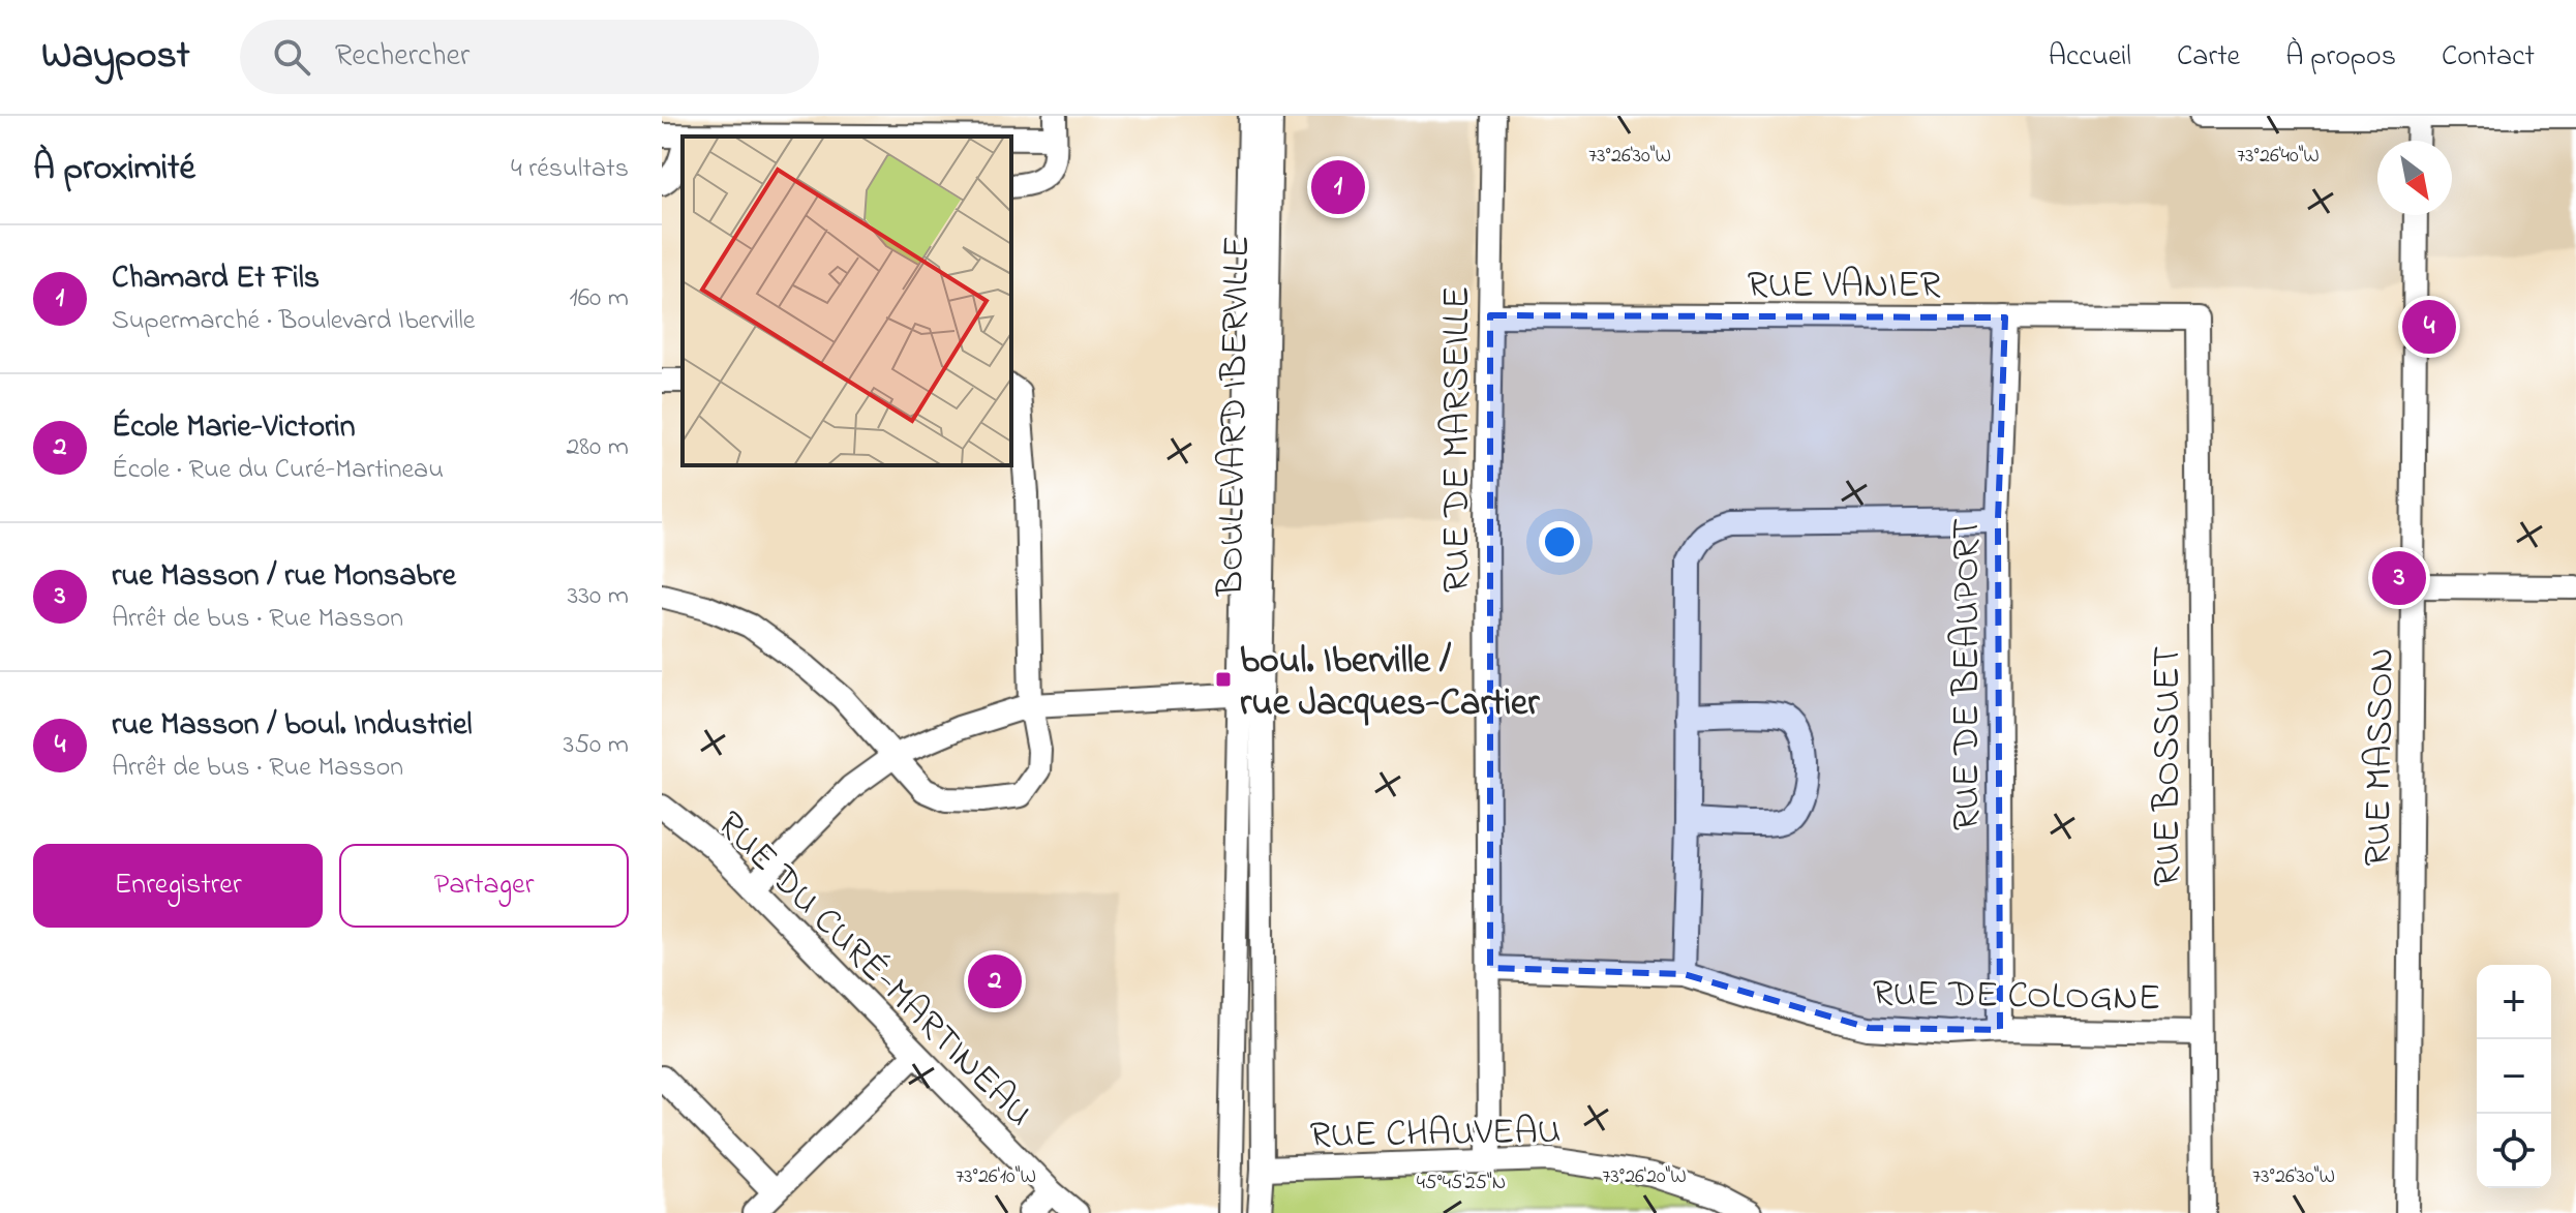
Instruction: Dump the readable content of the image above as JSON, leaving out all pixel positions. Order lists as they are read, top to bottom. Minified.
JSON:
{"streets":{"street":["RUE VANIER","BOULEVARD IBERVILLE","RUE DE MARSEILLE","RUE DE BEAUPORT","RUE MASSON","RUE BOSSUET","RUE DU CURÉ-MARTINEAU","RUE DE COLOGNE","RUE CHAUVEAU"]},"crossings":[["RUE VANIER","RUE DE MARSEILLE"],["RUE VANIER","RUE DE BEAUPORT"],["RUE VANIER","RUE BOSSUET"],["BOULEVARD IBERVILLE","RUE CHAUVEAU"],["RUE DE MARSEILLE","RUE DE COLOGNE"],["RUE DE MARSEILLE","RUE CHAUVEAU"],["RUE DE BEAUPORT","RUE DE COLOGNE"],["RUE BOSSUET","RUE DE COLOGNE"]],"places":{"transit":["boul. Iberville / rue Jacques-Cartier"]},"north":"bottom right","page":{"header":"Waypost","search":"Rechercher","nav":["Accueil","Carte","À propos","Contact"],"heading":["À proximité","4 résultats"],"pins":["1","4","3","2"],"list":[{"mark":"1","name":"Chamard Et Fils","note":"Supermarché · Boulevard Iberville","value":"160 m"},{"mark":"2","name":"École Marie-Victorin","note":"École · Rue du Curé-Martineau","value":"280 m"},{"mark":"3","name":"rue Masson / rue Monsabre","note":"Arrêt de bus · Rue Masson","value":"330 m"},{"mark":"4","name":"rue Masson / boul. Industriel","note":"Arrêt de bus · Rue Masson","value":"350 m"}],"buttons":["Enregistrer","Partager"],"map_buttons":["+","−"]},"coordinates":["73°26'30\"W","73°26'40\"W","73°26'10\"W","73°26'20\"W","45°45'25\"N"]}
